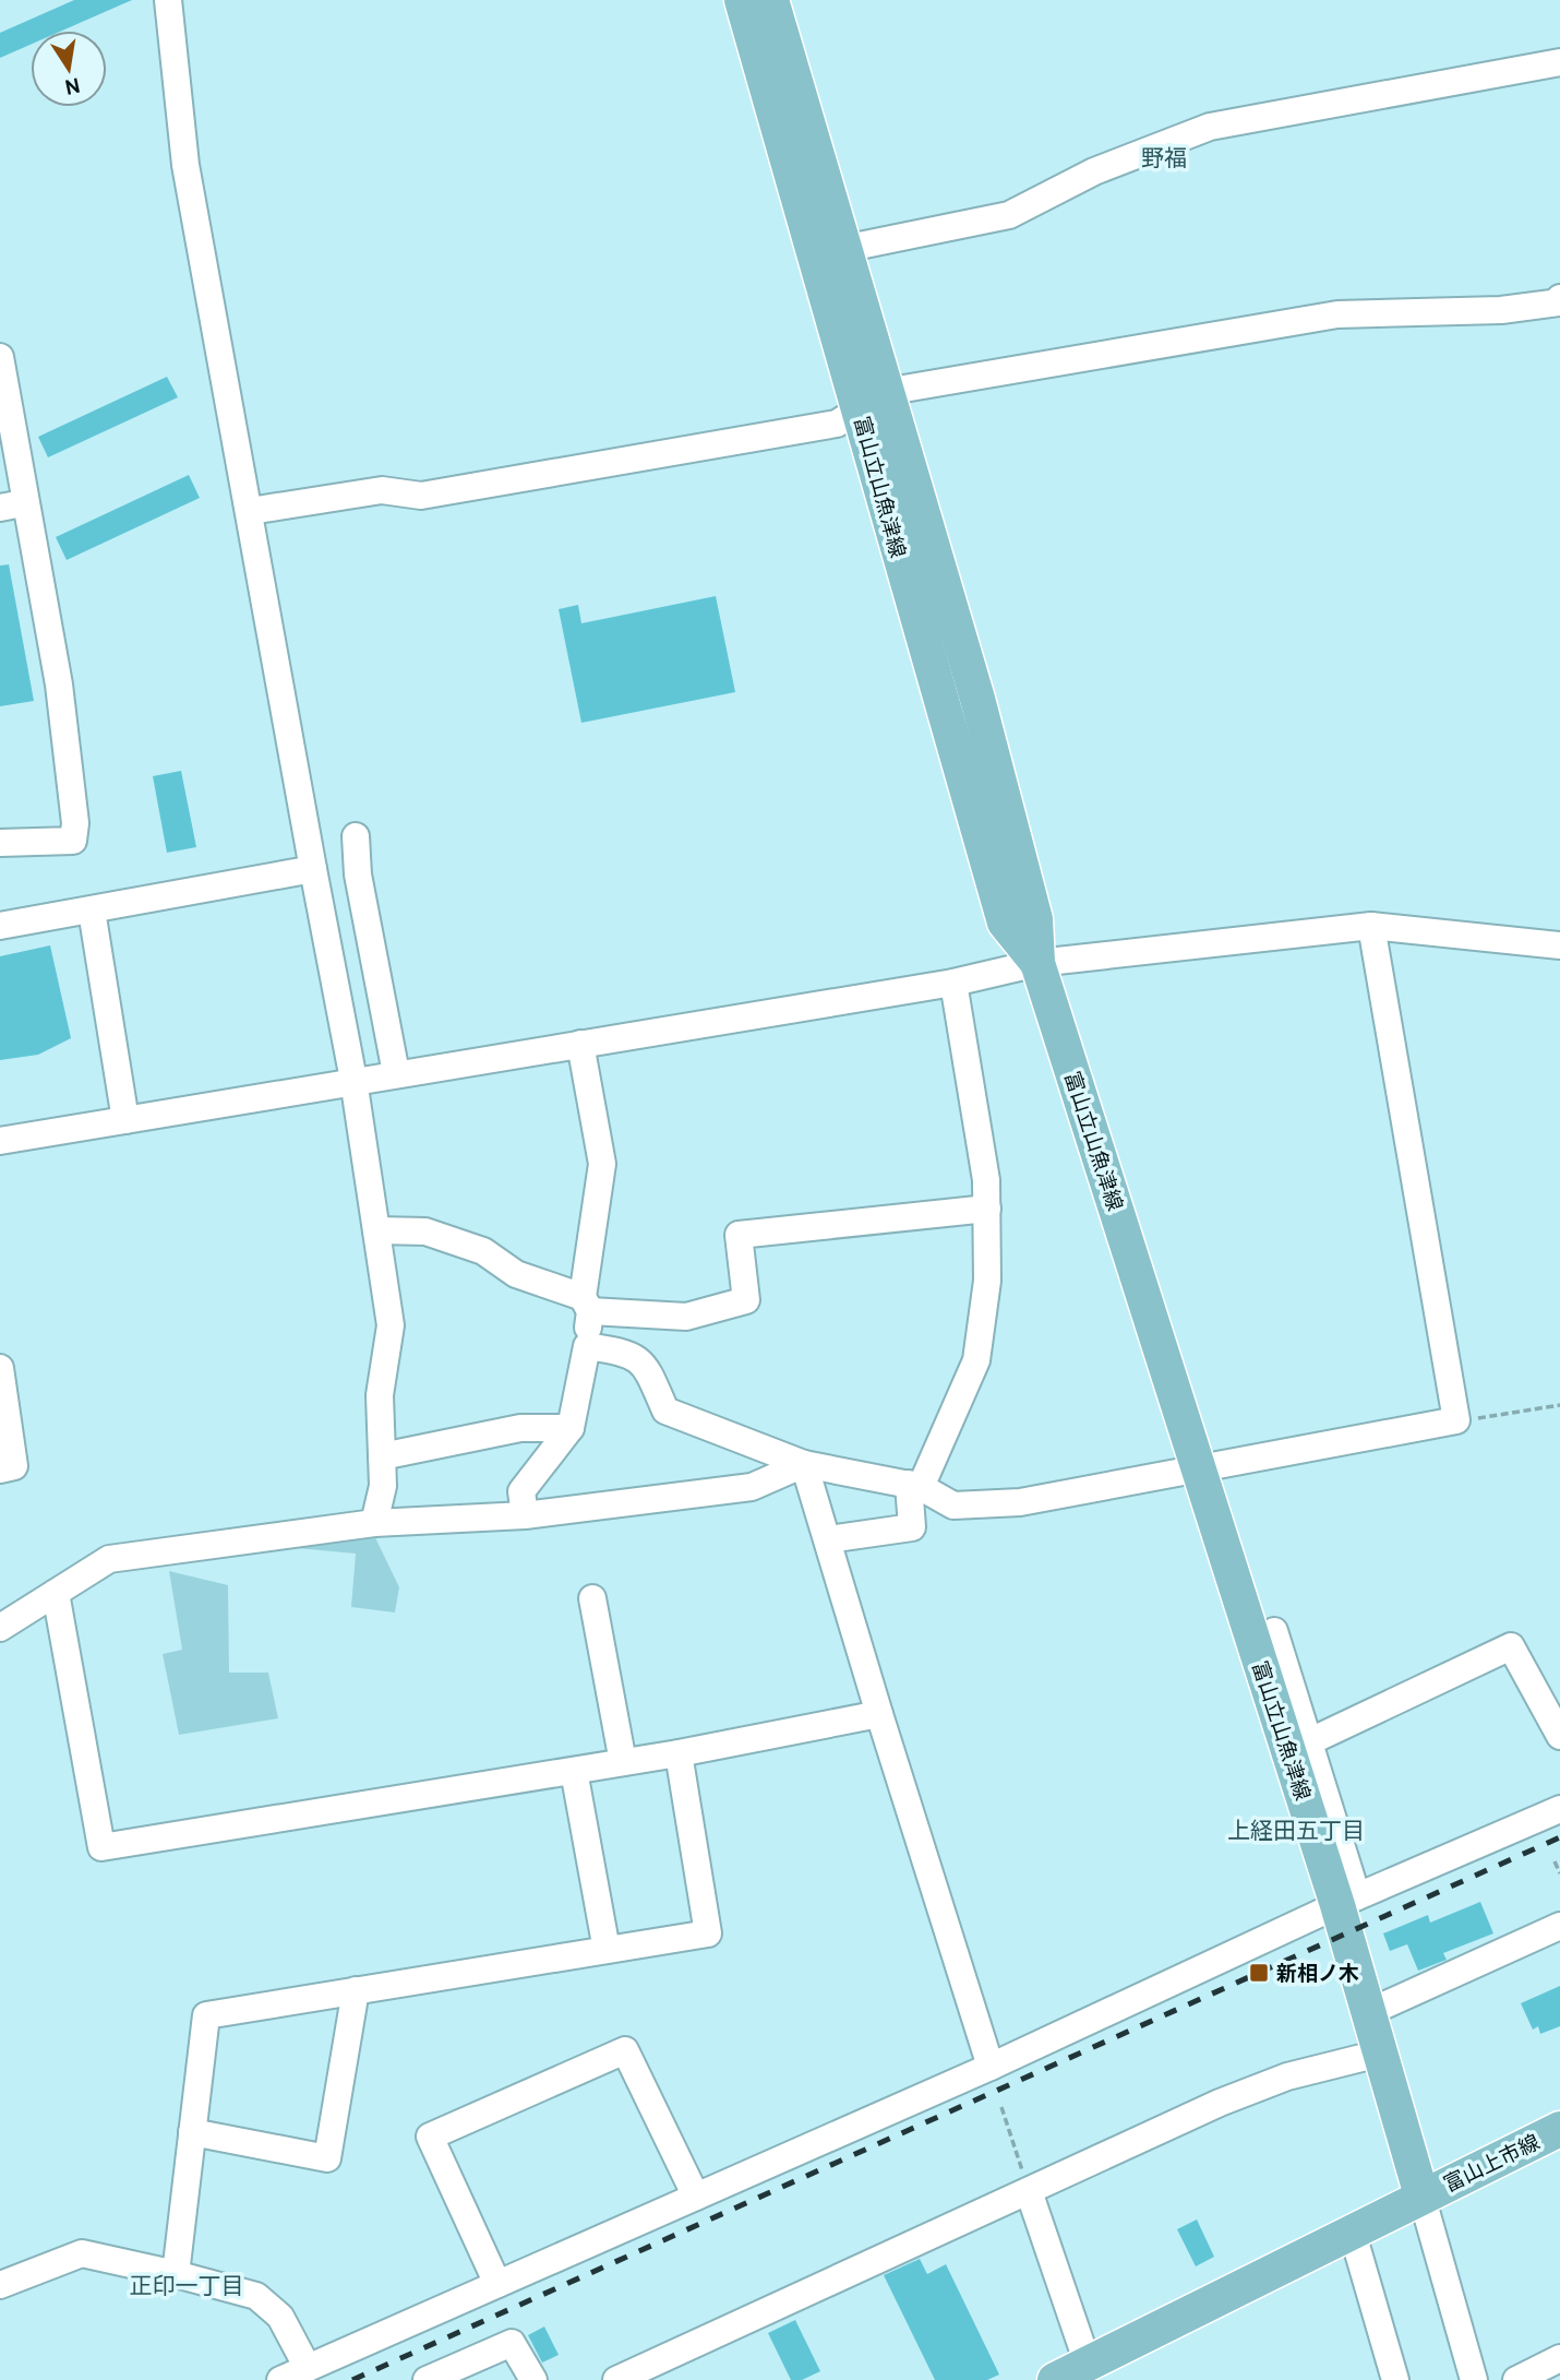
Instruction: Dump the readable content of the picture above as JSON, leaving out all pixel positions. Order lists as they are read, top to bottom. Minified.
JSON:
{"streets":{"main road":["富山立山魚津線","富山上市線"]},"crossings":[["富山立山魚津線","富山上市線"]],"districts":["野福","上経田五丁目","正印一丁目"],"places":{"transit":["新相ノ木"]},"north":"bottom"}
